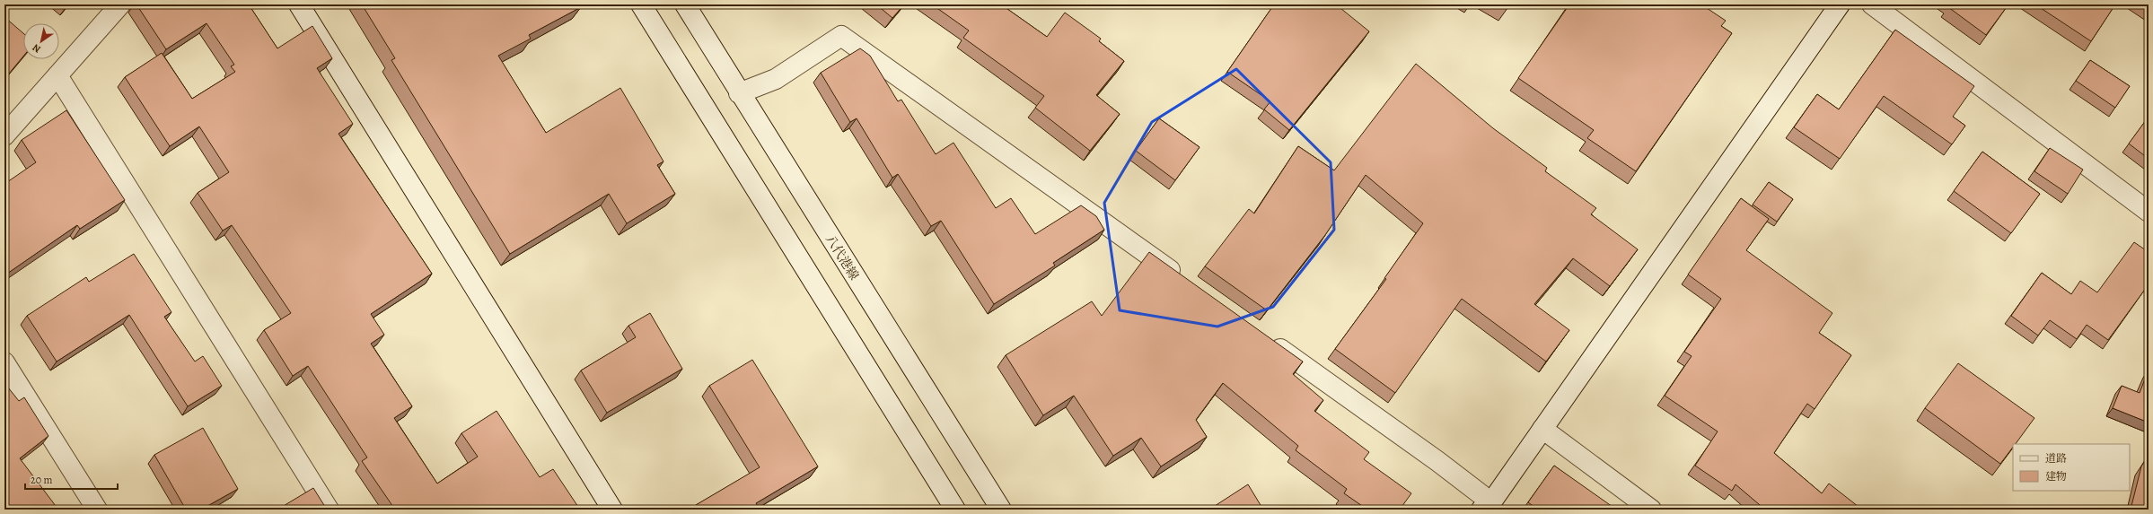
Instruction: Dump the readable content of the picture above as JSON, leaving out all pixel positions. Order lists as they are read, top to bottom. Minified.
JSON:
{"streets":{"street":["八代港線"]},"legend":["道路","建物"],"scale_bar":"20 m","north":"bottom left"}
